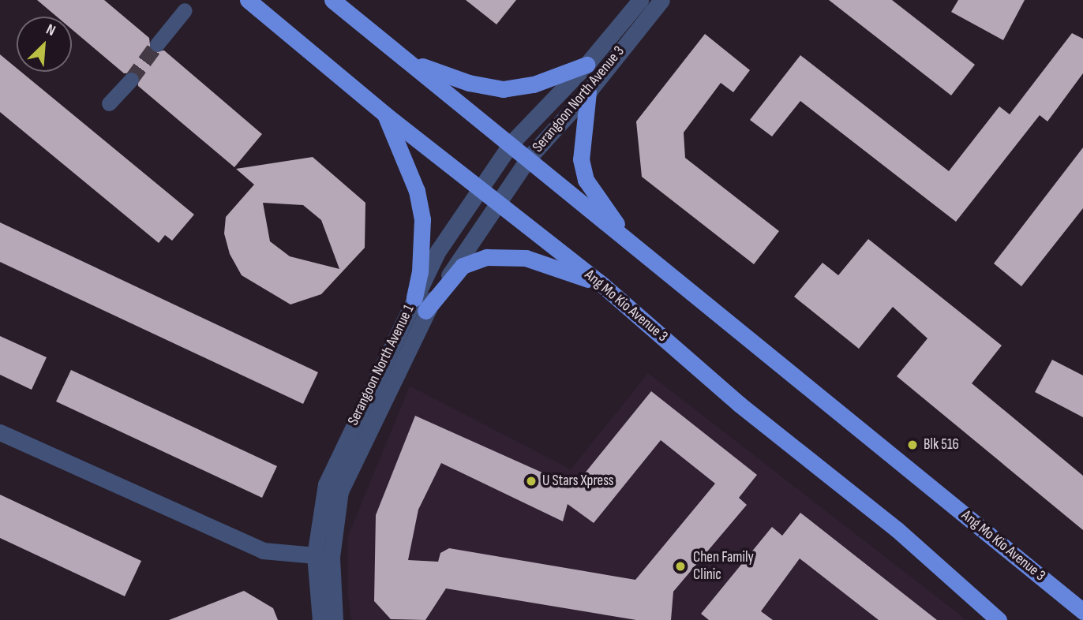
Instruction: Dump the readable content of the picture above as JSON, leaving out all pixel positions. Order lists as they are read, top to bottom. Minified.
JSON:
{"streets":{"highway":["Ang Mo Kio Avenue 3"],"street":["Serangoon North Avenue 3","Serangoon North Avenue 1"]},"crossings":[["Serangoon North Avenue 3","Ang Mo Kio Avenue 3"],["Serangoon North Avenue 3","Serangoon North Avenue 1"],["Ang Mo Kio Avenue 3","Serangoon North Avenue 1"]],"places":["Blk 516","U Stars Xpress","Chen Family Clinic"],"north":"top right"}
